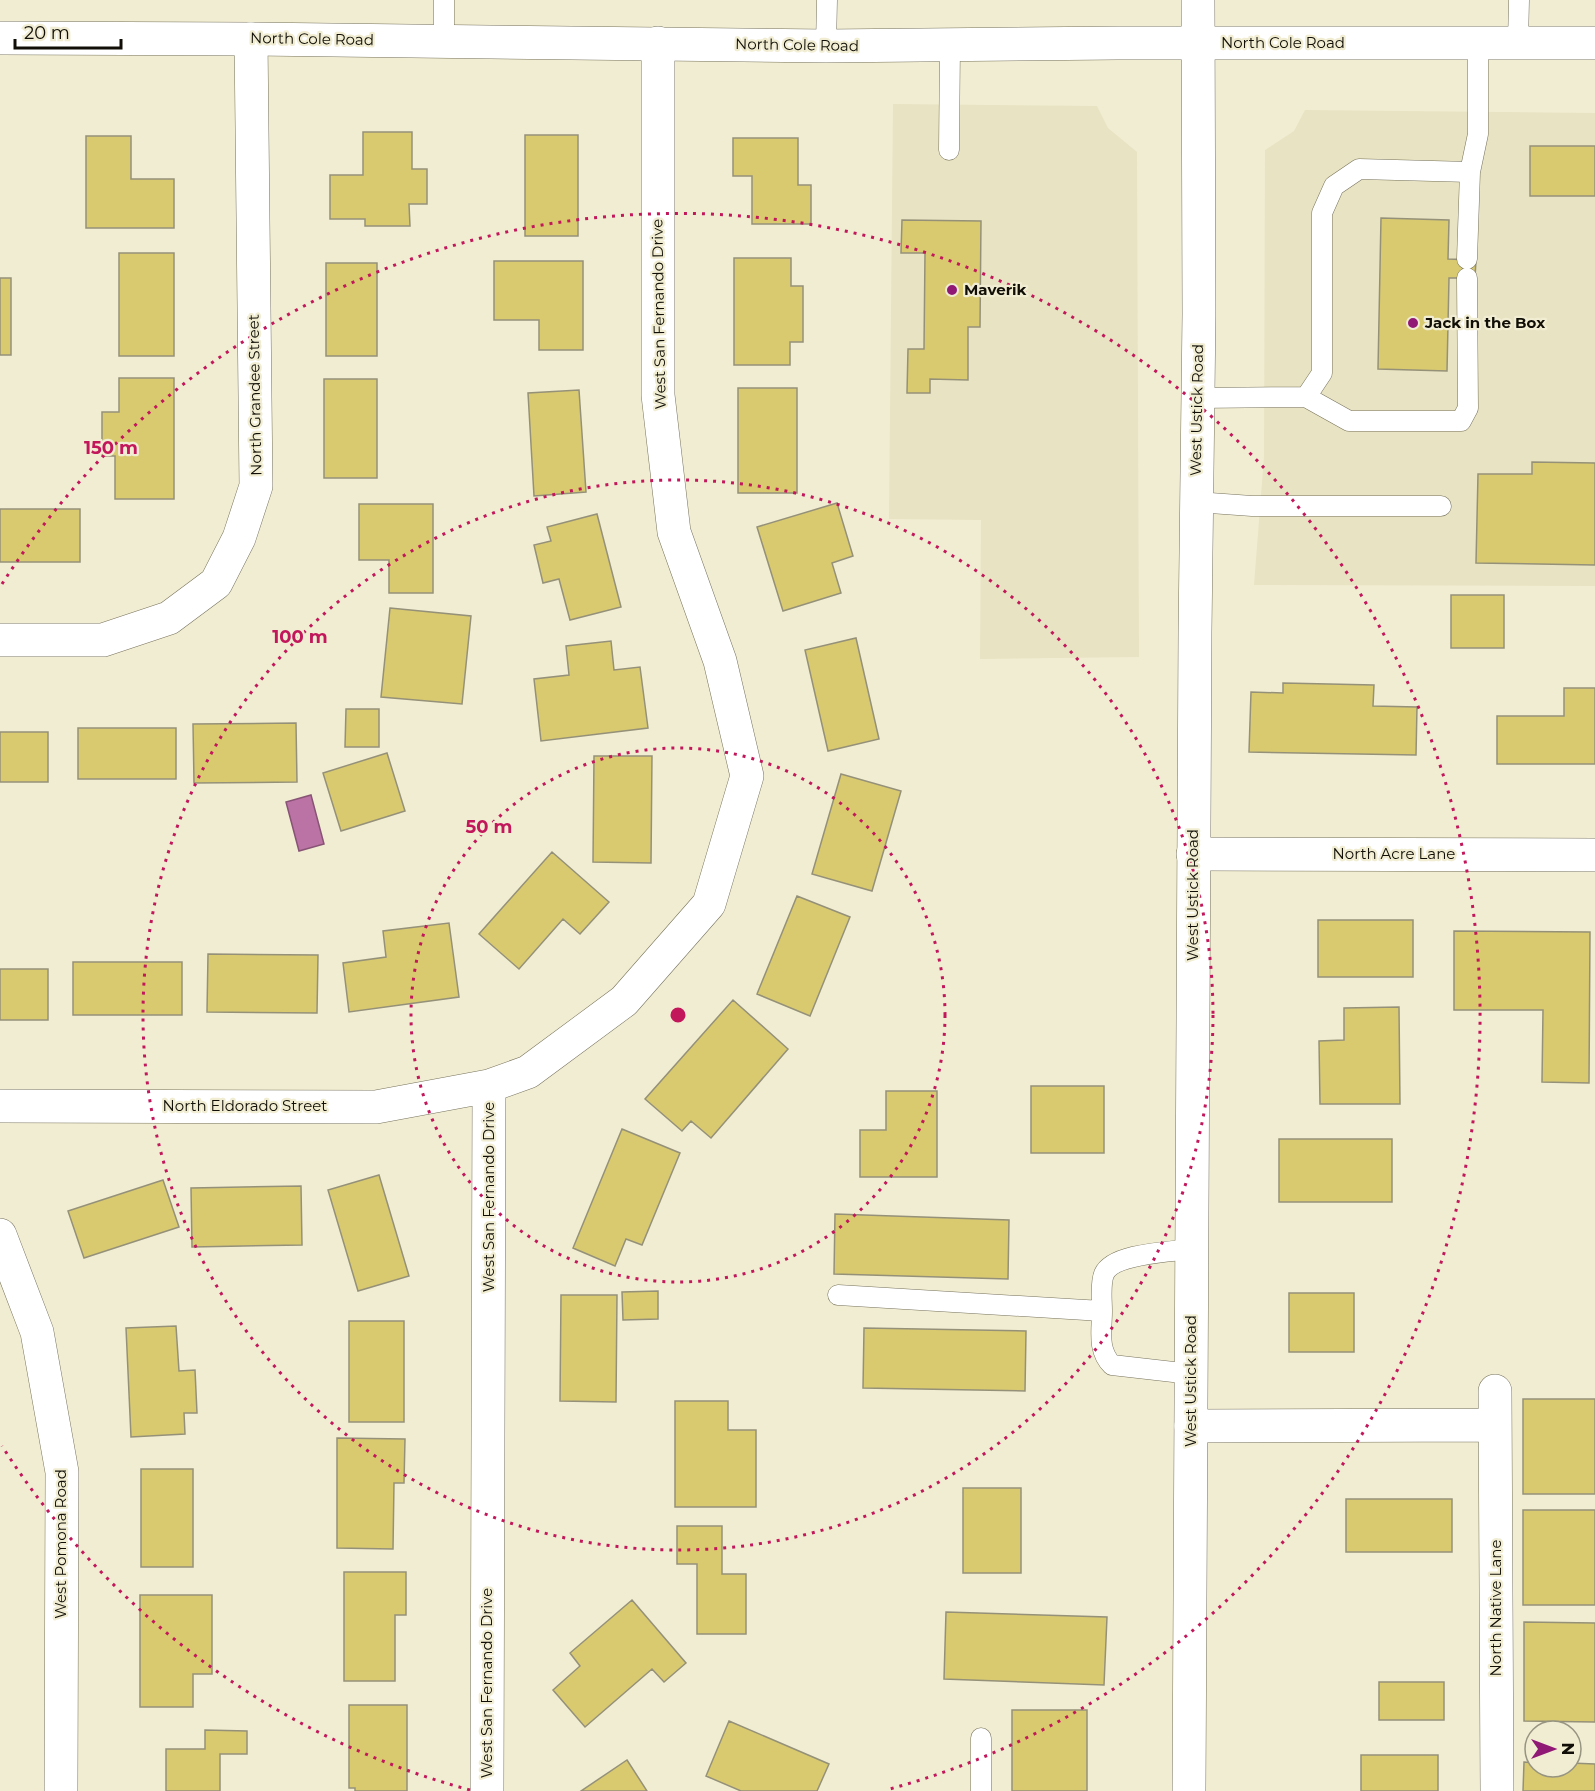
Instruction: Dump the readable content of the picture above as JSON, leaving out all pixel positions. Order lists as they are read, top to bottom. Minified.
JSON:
{"streets":{"street":["North Cole Road","West San Fernando Drive","North Grandee Street","West Ustick Road","North Acre Lane","North Eldorado Street","West Pomona Road","North Native Lane"]},"crossings":[["North Cole Road","West San Fernando Drive"],["North Cole Road","North Grandee Street"],["North Cole Road","West Ustick Road"],["West San Fernando Drive","North Eldorado Street"],["West Ustick Road","North Acre Lane"]],"places":["Maverik","Jack in the Box"],"scale_bar":"20 m","north":"right","rings":["150 m","100 m","50 m"]}
